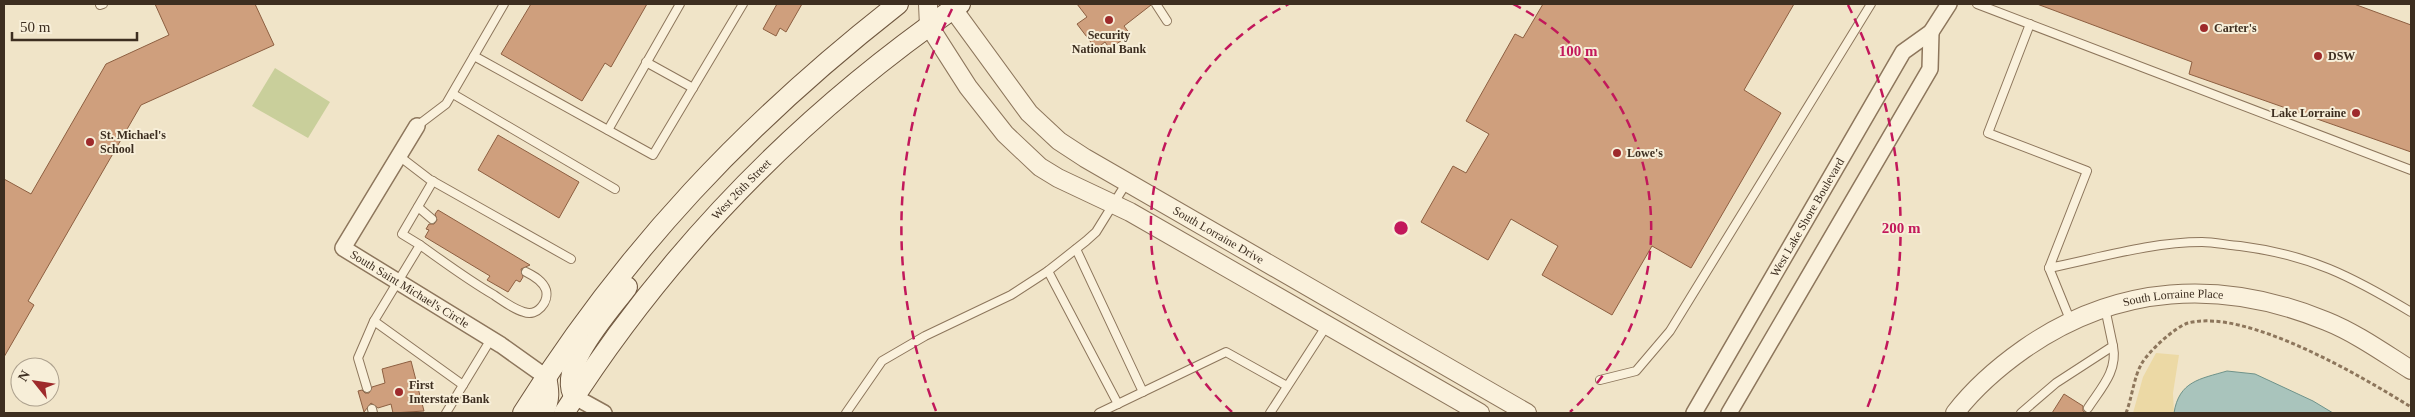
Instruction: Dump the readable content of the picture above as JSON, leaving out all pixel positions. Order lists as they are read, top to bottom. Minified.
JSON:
{"streets":{"main road":["West 26th Street"],"street":["West Lake Shore Boulevard","South Lorraine Drive","South Saint Michael's Circle","South Lorraine Place"]},"crossings":[["West 26th Street","South Lorraine Drive"]],"places":["Security National Bank","Carter's","DSW","Lake Lorraine","St. Michael's School","Lowe's","First Interstate Bank"],"scale_bar":"50 m","north":"top left","rings":["100 m","200 m"]}
